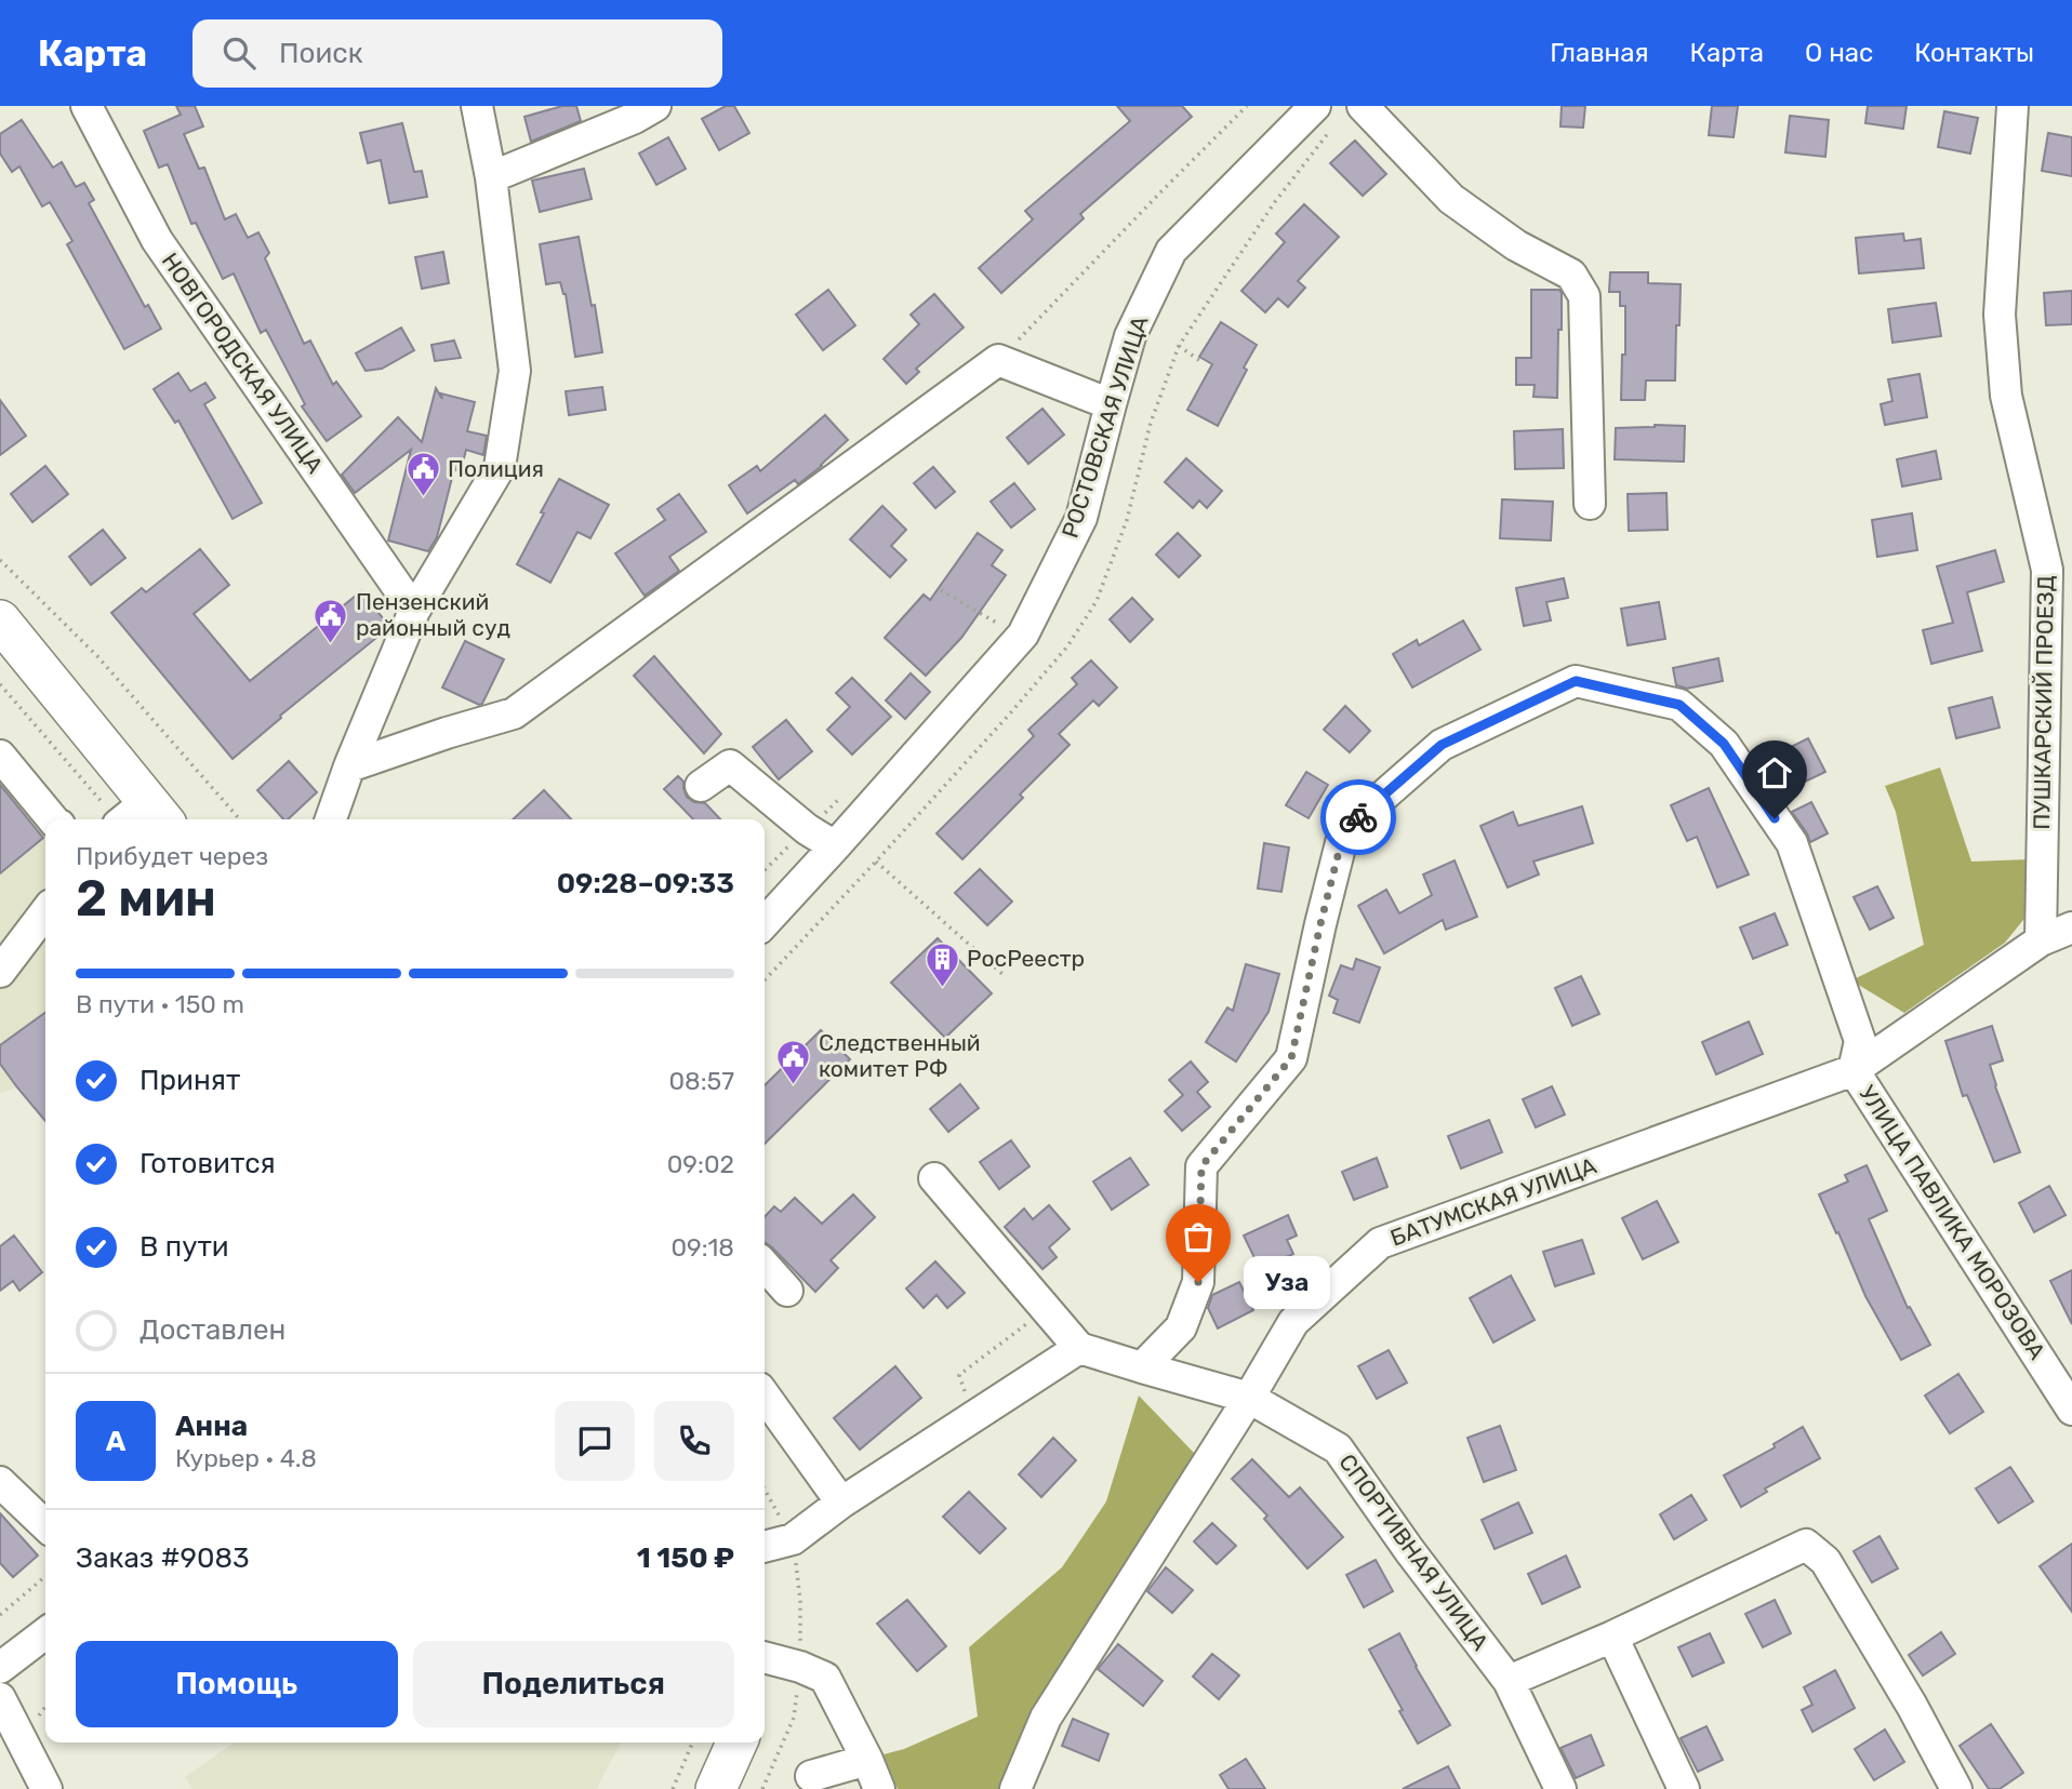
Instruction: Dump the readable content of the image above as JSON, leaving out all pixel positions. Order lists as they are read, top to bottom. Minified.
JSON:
{"streets":{"street":["НОВГОРОДСКАЯ УЛИЦА","РОСТОВСКАЯ УЛИЦА","ПУШКАРСКИЙ ПРОЕЗД","БАТУМСКАЯ УЛИЦА","УЛИЦА ПАВЛИКА МОРОЗОВА","СПОРТИВНАЯ УЛИЦА"]},"crossings":[["ПУШКАРСКИЙ ПРОЕЗД","БАТУМСКАЯ УЛИЦА"],["БАТУМСКАЯ УЛИЦА","УЛИЦА ПАВЛИКА МОРОЗОВА"],["БАТУМСКАЯ УЛИЦА","СПОРТИВНАЯ УЛИЦА"],["УЛИЦА ПАВЛИКА МОРОЗОВА","СПОРТИВНАЯ УЛИЦА"]],"places":{"public building":["Полиция","Пензенский районный суд","Следственный комитет РФ"],"building":["РосРеестр"],"other":["Уза"]},"page":{"header":"Карта","search":"Поиск","nav":["Главная","Карта","О нас","Контакты"],"heading":["2 мин","Прибудет через","09:28–09:33"],"panel":["Анна","Курьер · 4.8","Заказ #9083","1 150 ₽"],"bar":"В пути · 150 m","list":[["Принят","08:57"],["Готовится","09:02"],["В пути","09:18"],"Доставлен"],"bubble":"Уза","round":"А","buttons":["Помощь","Поделиться"]}}
